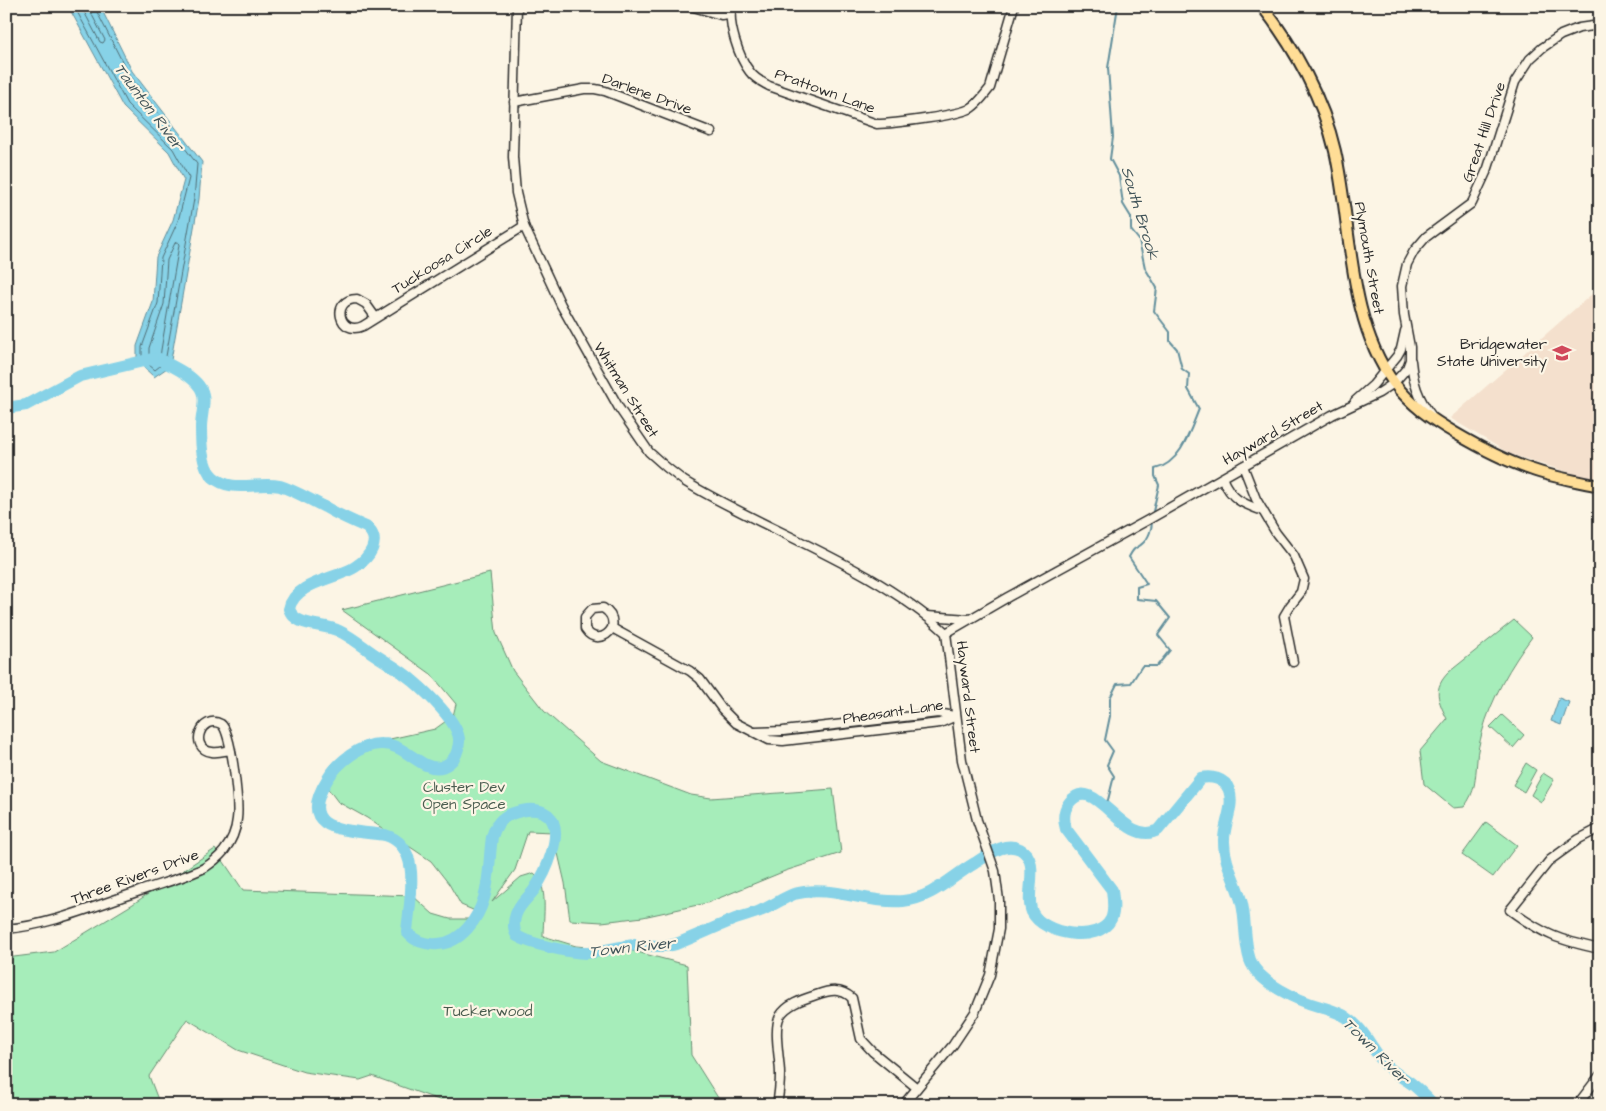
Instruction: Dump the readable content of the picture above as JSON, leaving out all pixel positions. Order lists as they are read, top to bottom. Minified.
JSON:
{"streets":{"main road":["Plymouth Street"],"street":["Prattown Lane","Darlene Drive","Great Hill Drive","Tuckoosa Circle","Whitman Street","Hayward Street","Pheasant Lane","Three Rivers Drive"]},"crossings":[["Darlene Drive","Whitman Street"],["Great Hill Drive","Plymouth Street"],["Great Hill Drive","Hayward Street"],["Plymouth Street","Hayward Street"],["Tuckoosa Circle","Whitman Street"],["Whitman Street","Hayward Street"],["Hayward Street","Pheasant Lane"]],"water":["Taunton River","South Brook","Town River"],"parks":["Cluster Dev Open Space","Tuckerwood"],"places":{"school or university":["Bridgewater State University"]}}
